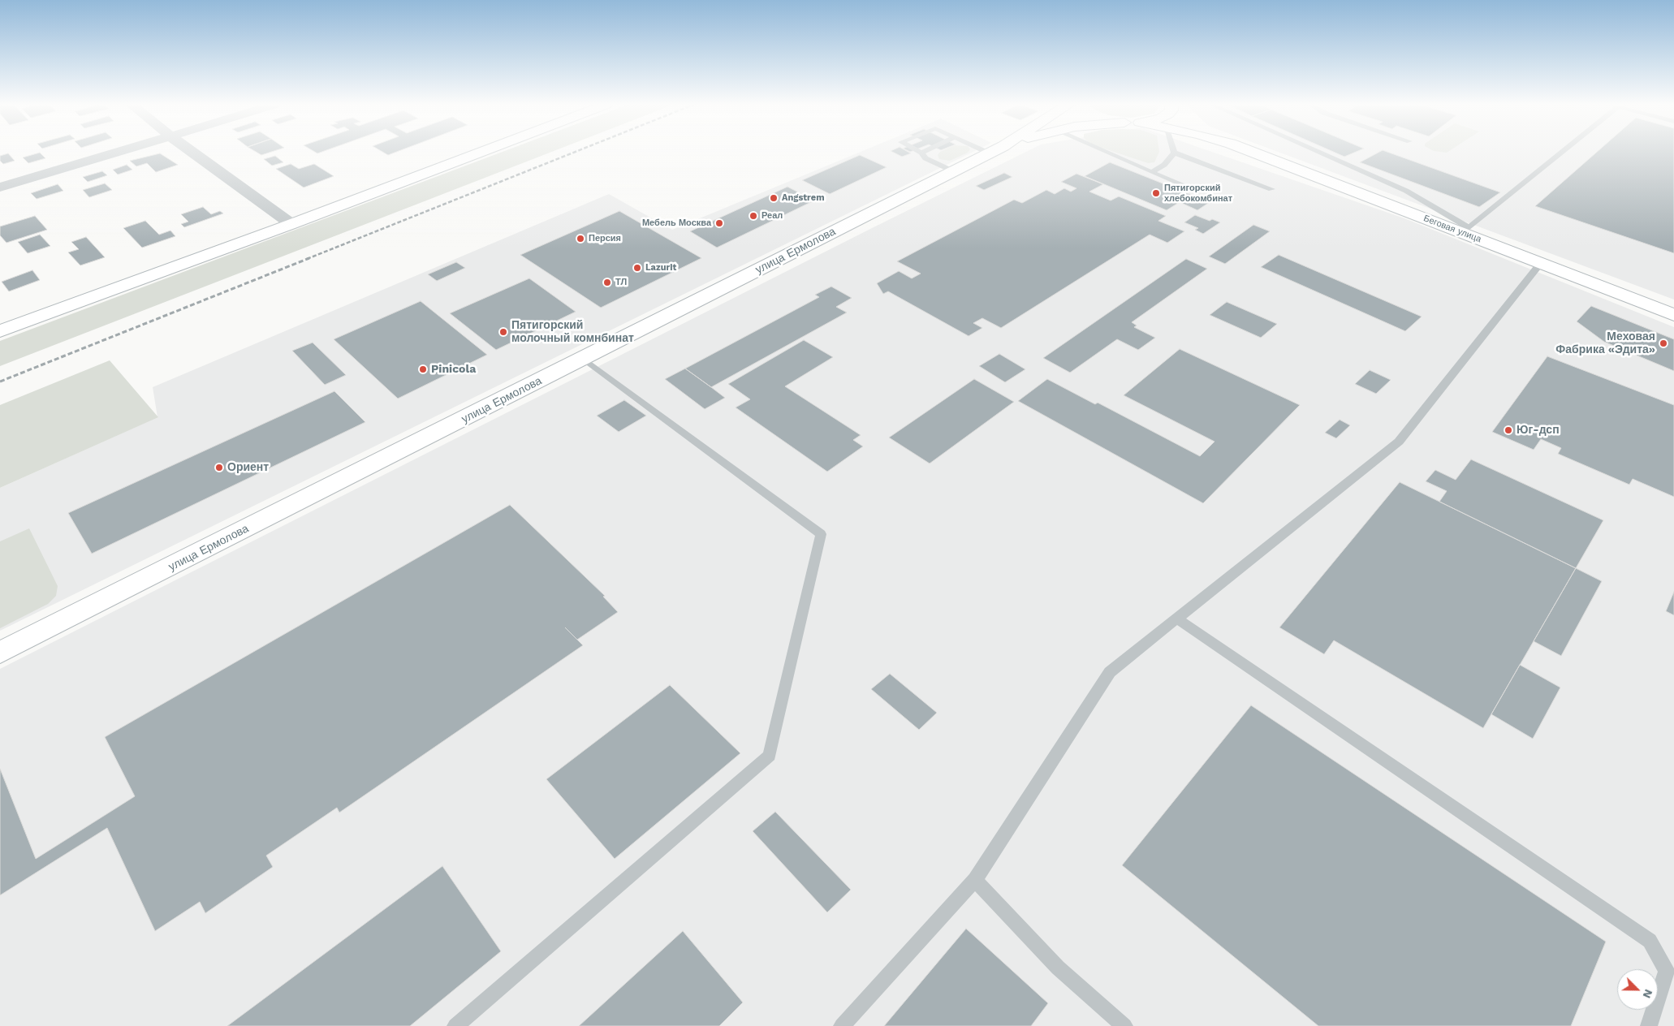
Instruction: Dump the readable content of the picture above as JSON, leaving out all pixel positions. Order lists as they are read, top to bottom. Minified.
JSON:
{"streets":{"main road":["Беговая улица","улица Ермолова"]},"places":["Пятигорский хлебокомбинат","Angstrem","Реал","Мебель Москва","Персия","Lazurit","ТЛ","Пятигорский молочный комнбинат","Меховая Фабрика «Эдита»","Pinicola","Юг-дсп","Ориент"],"north":"bottom right"}
